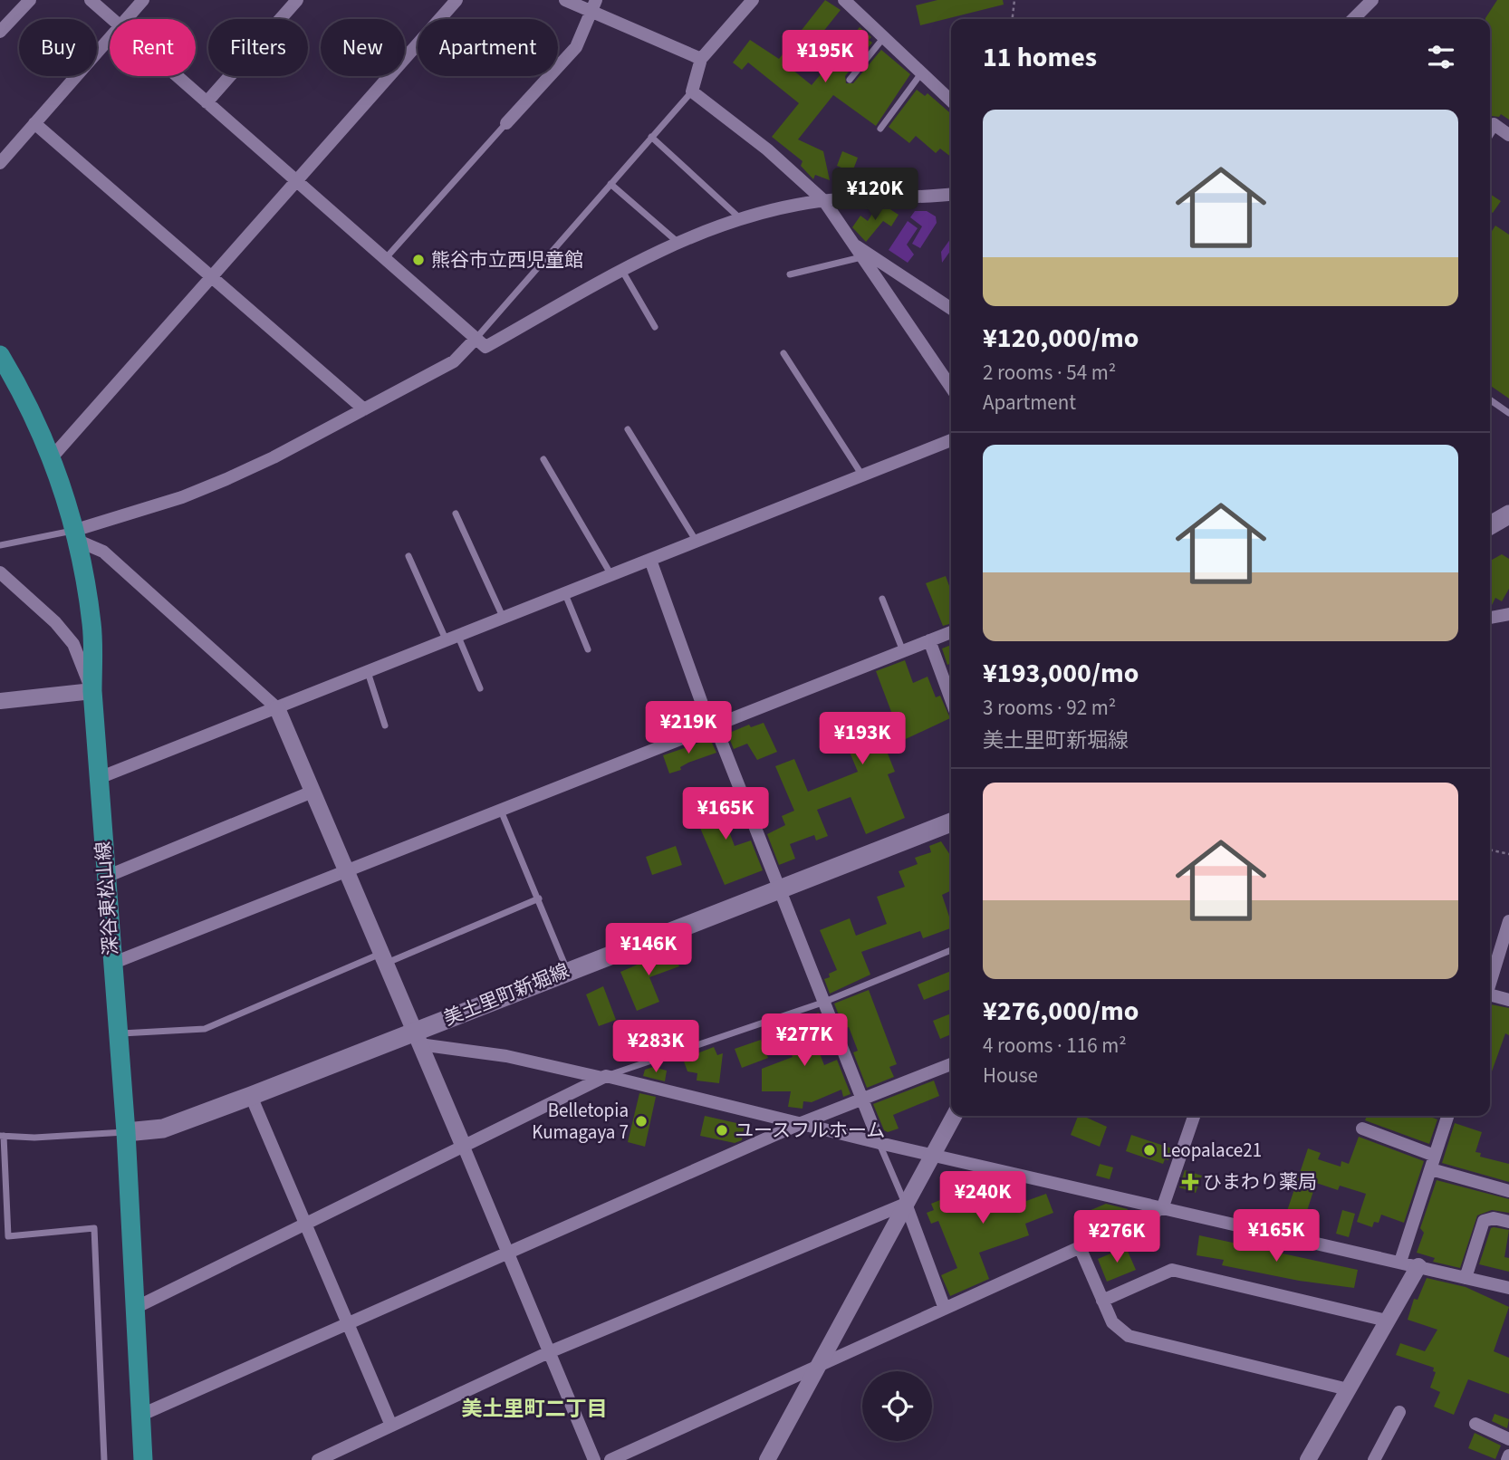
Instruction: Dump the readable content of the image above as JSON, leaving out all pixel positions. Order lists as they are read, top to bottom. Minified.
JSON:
{"streets":{"main road":["深谷東松山線","美土里町新堀線"]},"crossings":[["深谷東松山線","美土里町新堀線"]],"districts":["美土里町二丁目"],"places":{"other":["熊谷市立西児童館","Belletopia Kumagaya 7","ユースフルホーム","Leopalace21"],"health":["ひまわり薬局"]},"page":{"chip":["Buy","Rent","Filters","New","Apartment"],"heading":"11 homes","price":["¥195K","¥120K","¥219K","¥193K","¥165K","¥146K","¥277K","¥283K","¥240K","¥165K","¥276K"],"list":[{"name":"¥120,000/mo","note":"2 rooms · 54 m² · Apartment"},{"name":"¥193,000/mo","note":"3 rooms · 92 m² · 美土里町新堀線"},{"name":"¥276,000/mo","note":"4 rooms · 116 m² · House"}]}}
